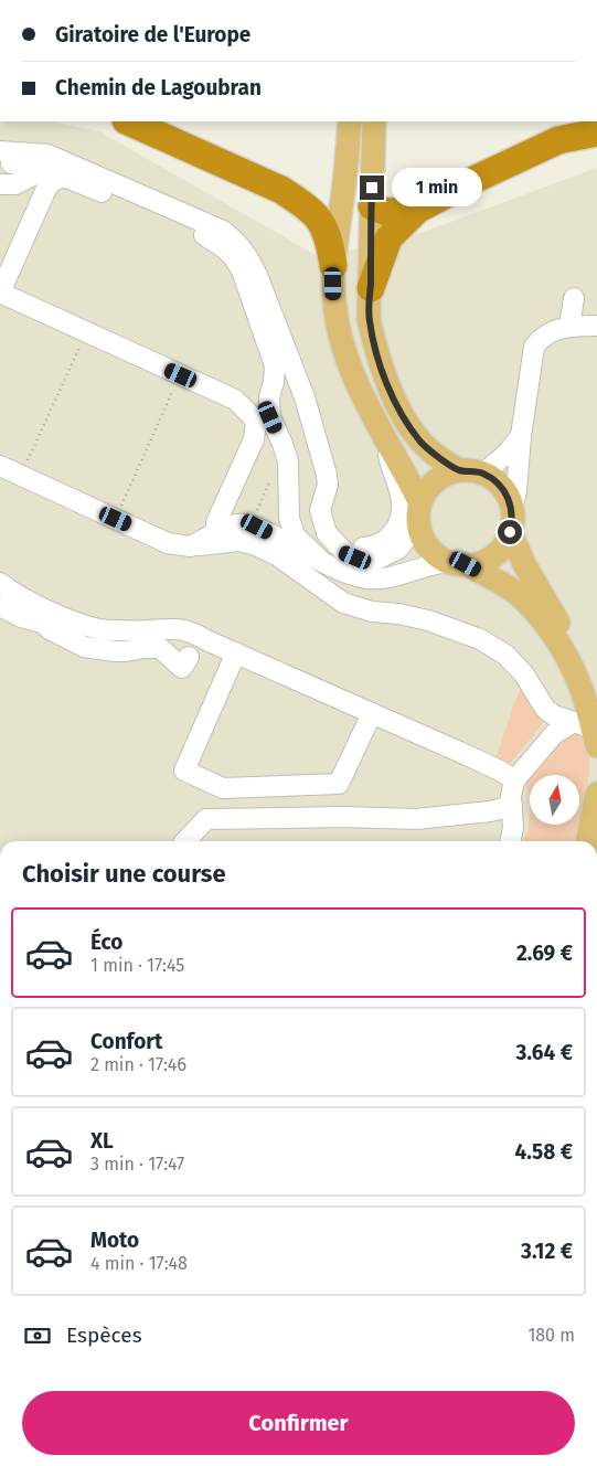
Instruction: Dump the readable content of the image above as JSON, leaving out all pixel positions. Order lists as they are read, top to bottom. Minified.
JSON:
{"north":"top","page":{"banner":["Giratoire de l'Europe","Chemin de Lagoubran"],"bubble":"1 min","heading":"Choisir une course","list":[{"name":"Éco","note":"1 min · 17:45","value":"2.69 €"},{"name":"Confort","note":"2 min · 17:46","value":"3.64 €"},{"name":"XL","note":"3 min · 17:47","value":"4.58 €"},{"name":"Moto","note":"4 min · 17:48","value":"3.12 €"}],"pay":["Espèces","180 m"],"buttons":"Confirmer"}}
